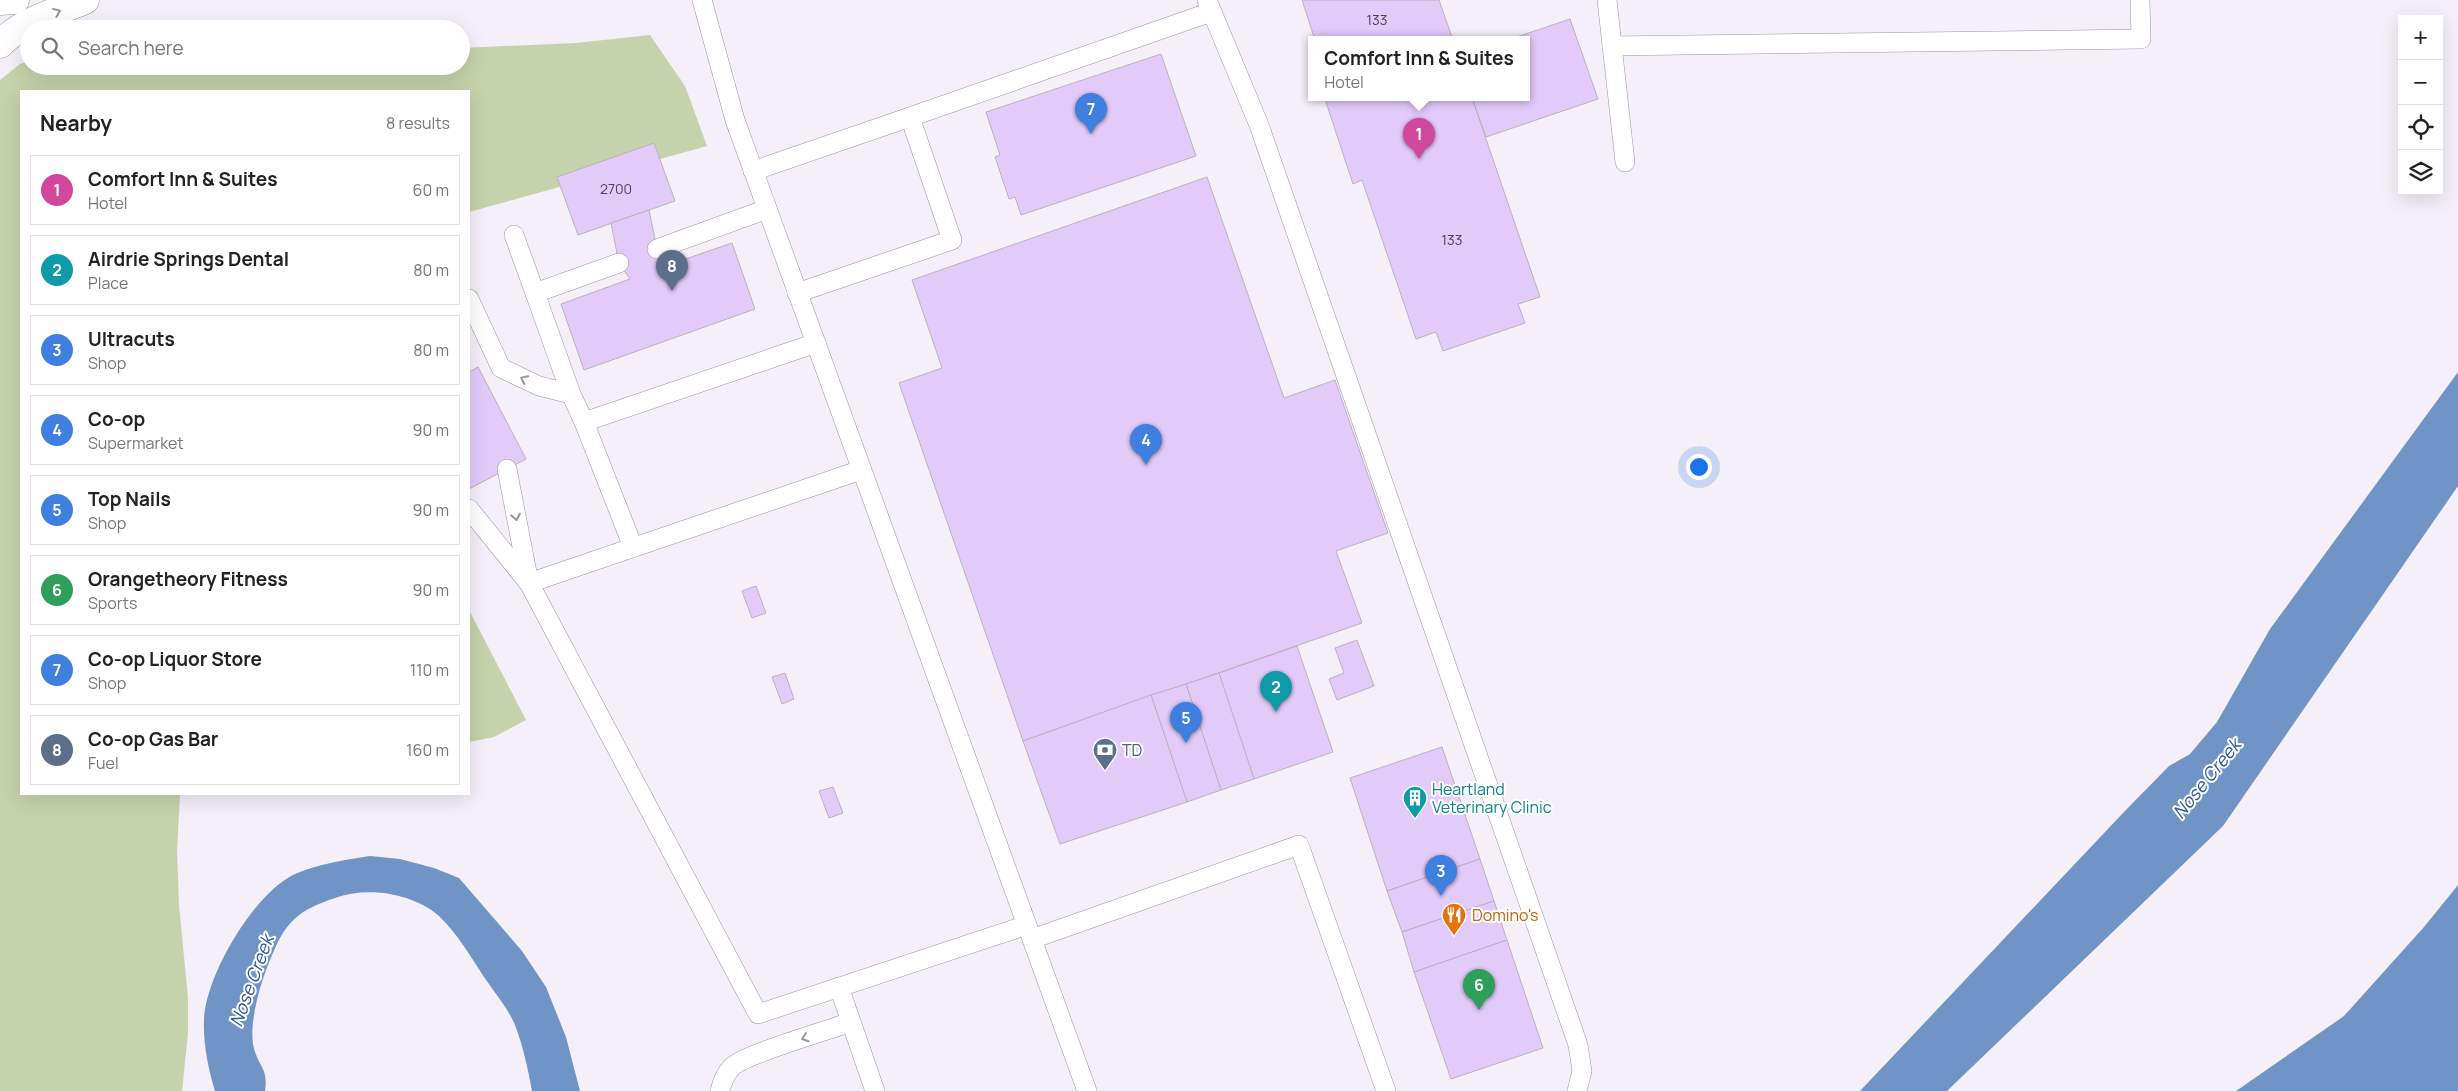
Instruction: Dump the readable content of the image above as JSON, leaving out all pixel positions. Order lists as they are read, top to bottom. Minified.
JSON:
{"water":["Nose Creek"],"places":{"bank":["TD"],"building":["Heartland Veterinary Clinic"],"restaurant":["Domino's"]},"house_numbers":["133","2700","133"],"page":{"map_buttons":["+","−"],"search":"Search here","popup":["Comfort Inn & Suites","Hotel"],"heading":["Nearby","8 results"],"pins":["7","1","8","4","2","5","3","6"],"list":[{"mark":"1","name":"Comfort Inn & Suites","note":"Hotel","value":"60 m"},{"mark":"2","name":"Airdrie Springs Dental","note":"Place","value":"80 m"},{"mark":"3","name":"Ultracuts","note":"Shop","value":"80 m"},{"mark":"4","name":"Co-op","note":"Supermarket","value":"90 m"},{"mark":"5","name":"Top Nails","note":"Shop","value":"90 m"},{"mark":"6","name":"Orangetheory Fitness","note":"Sports","value":"90 m"},{"mark":"7","name":"Co-op Liquor Store","note":"Shop","value":"110 m"},{"mark":"8","name":"Co-op Gas Bar","note":"Fuel","value":"160 m"}]}}
